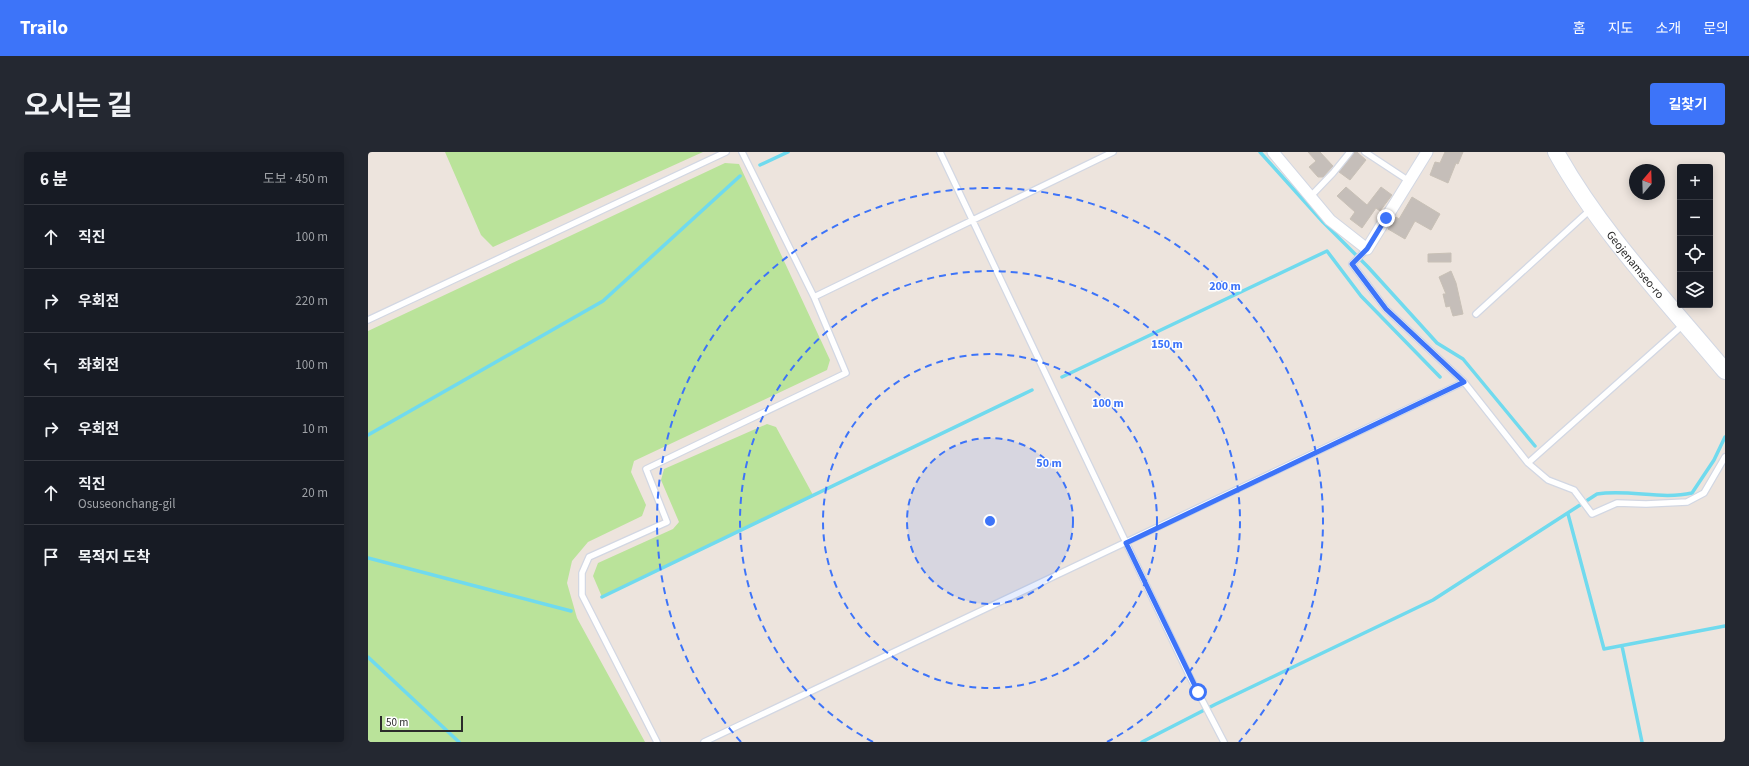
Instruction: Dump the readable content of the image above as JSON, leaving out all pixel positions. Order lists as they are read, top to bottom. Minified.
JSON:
{"streets":{"main road":["Geojenamseo-ro"]},"scale_bar":"50 m","north":"top","page":{"header":"Trailo","nav":["홈","지도","소개","문의"],"title":"오시는 길","buttons":"길찾기","heading":["6 분","도보 · 450 m"],"map_buttons":["+","−"],"list":[["직진","100 m"],["우회전","220 m"],["좌회전","100 m"],["우회전","10 m"],["직진","Osuseonchang-gil","20 m"],"목적지 도착"],"scale":"50 m"},"rings":["200 m","150 m","100 m","50 m"]}
